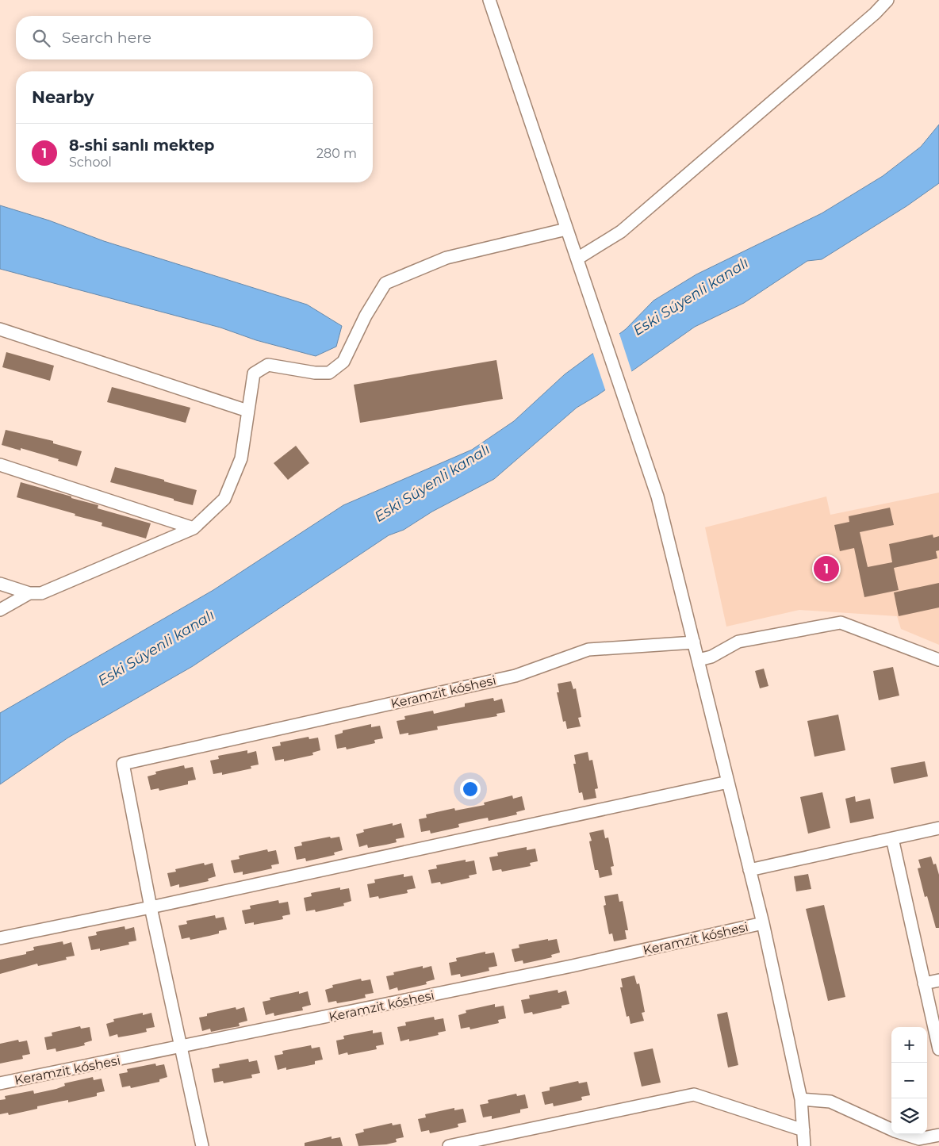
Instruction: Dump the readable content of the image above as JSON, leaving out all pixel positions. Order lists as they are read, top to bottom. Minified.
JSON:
{"streets":{"street":["Keramzit kóshesi"]},"water":["Eski Súyenli kanalı"],"page":{"search":"Search here","heading":"Nearby","list":[{"mark":"1","name":"8-shi sanlı mektep","note":"School","value":"280 m"}],"pins":"1","map_buttons":["+","−"]}}
